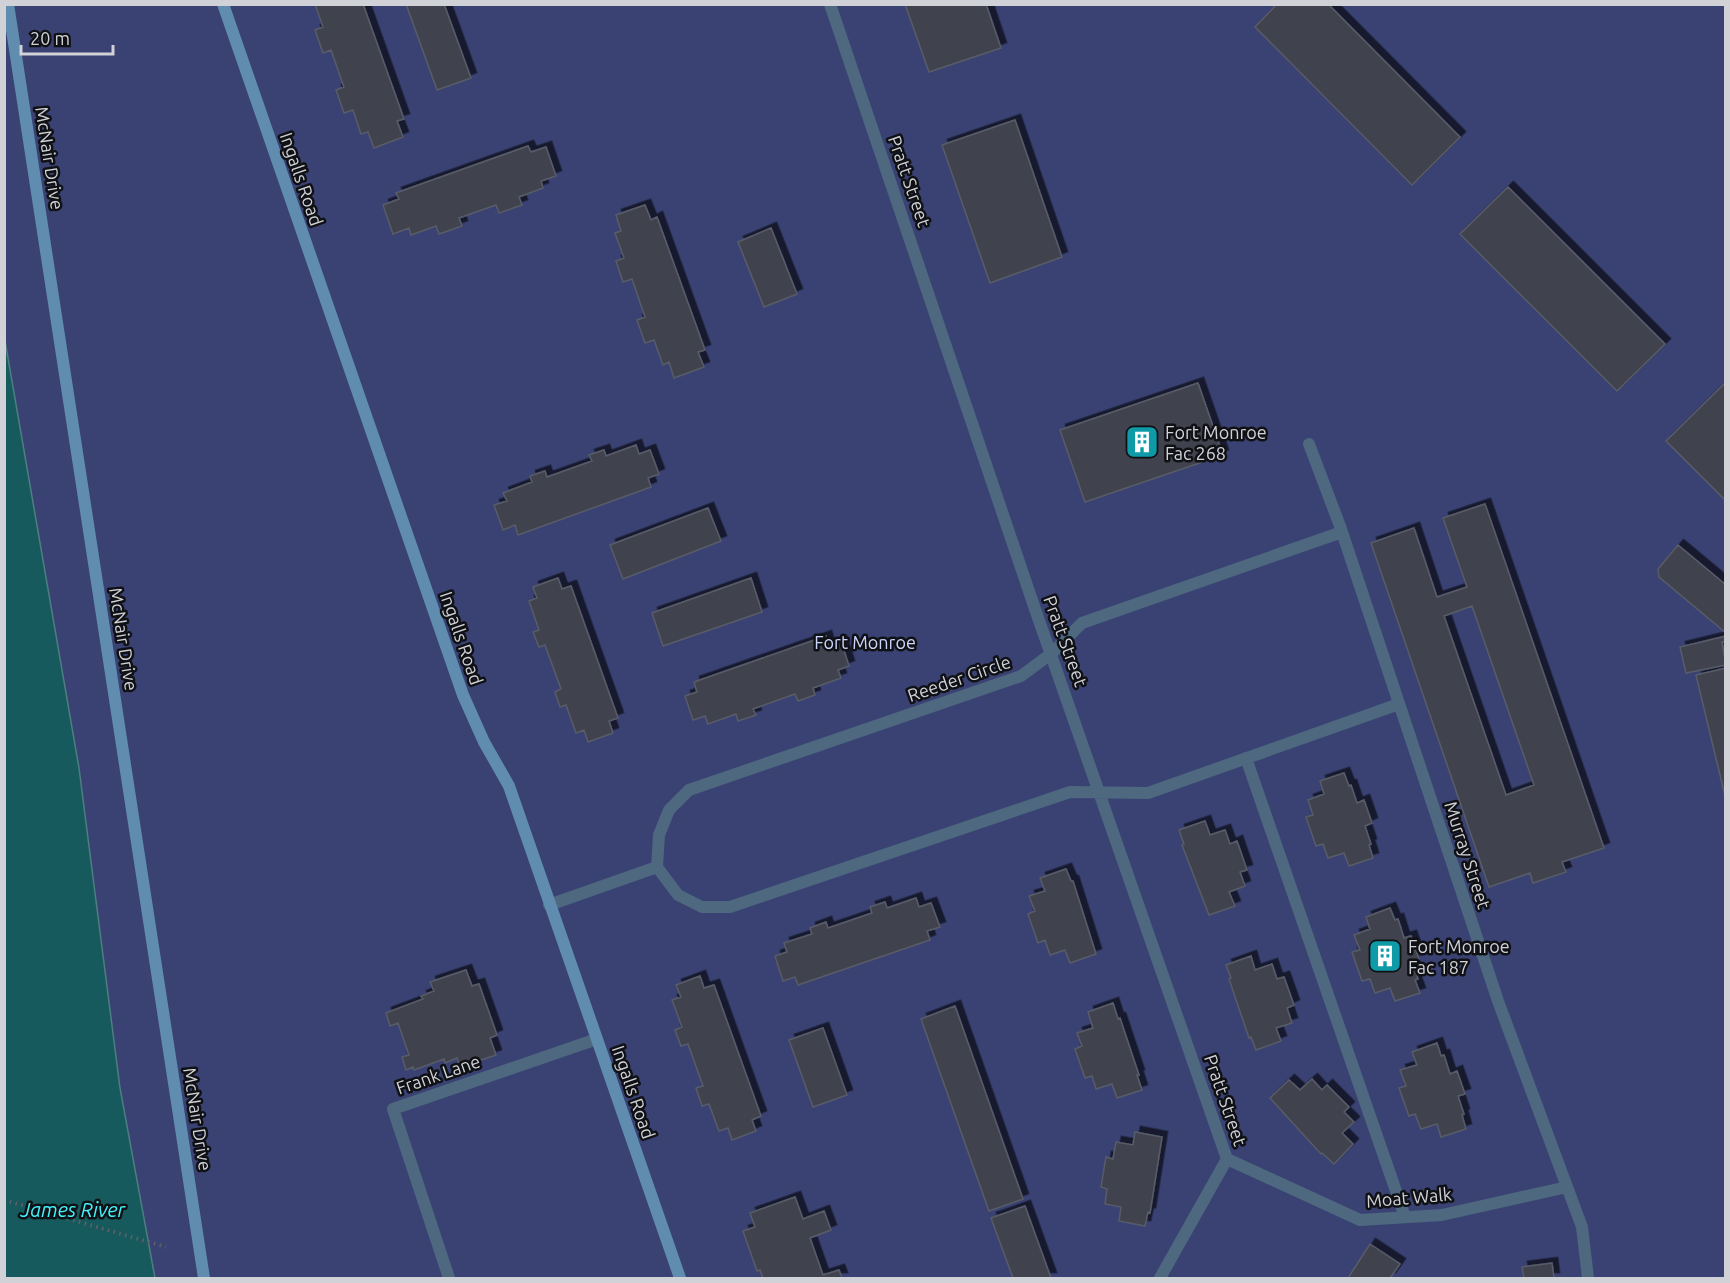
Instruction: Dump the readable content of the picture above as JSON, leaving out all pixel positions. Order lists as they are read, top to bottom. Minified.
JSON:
{"streets":{"street":["McNair Drive","Ingalls Road","Pratt Street","Reeder Circle","Murray Street","Frank Lane","Moat Walk"]},"crossings":[["Ingalls Road","Frank Lane"],["Pratt Street","Reeder Circle"],["Pratt Street","Moat Walk"],["Reeder Circle","Murray Street"],["Murray Street","Moat Walk"]],"water":["James River"],"parks":["Fort Monroe"],"places":{"building":["Fort Monroe Fac 268","Fort Monroe Fac 187"]},"scale_bar":"20 m"}
